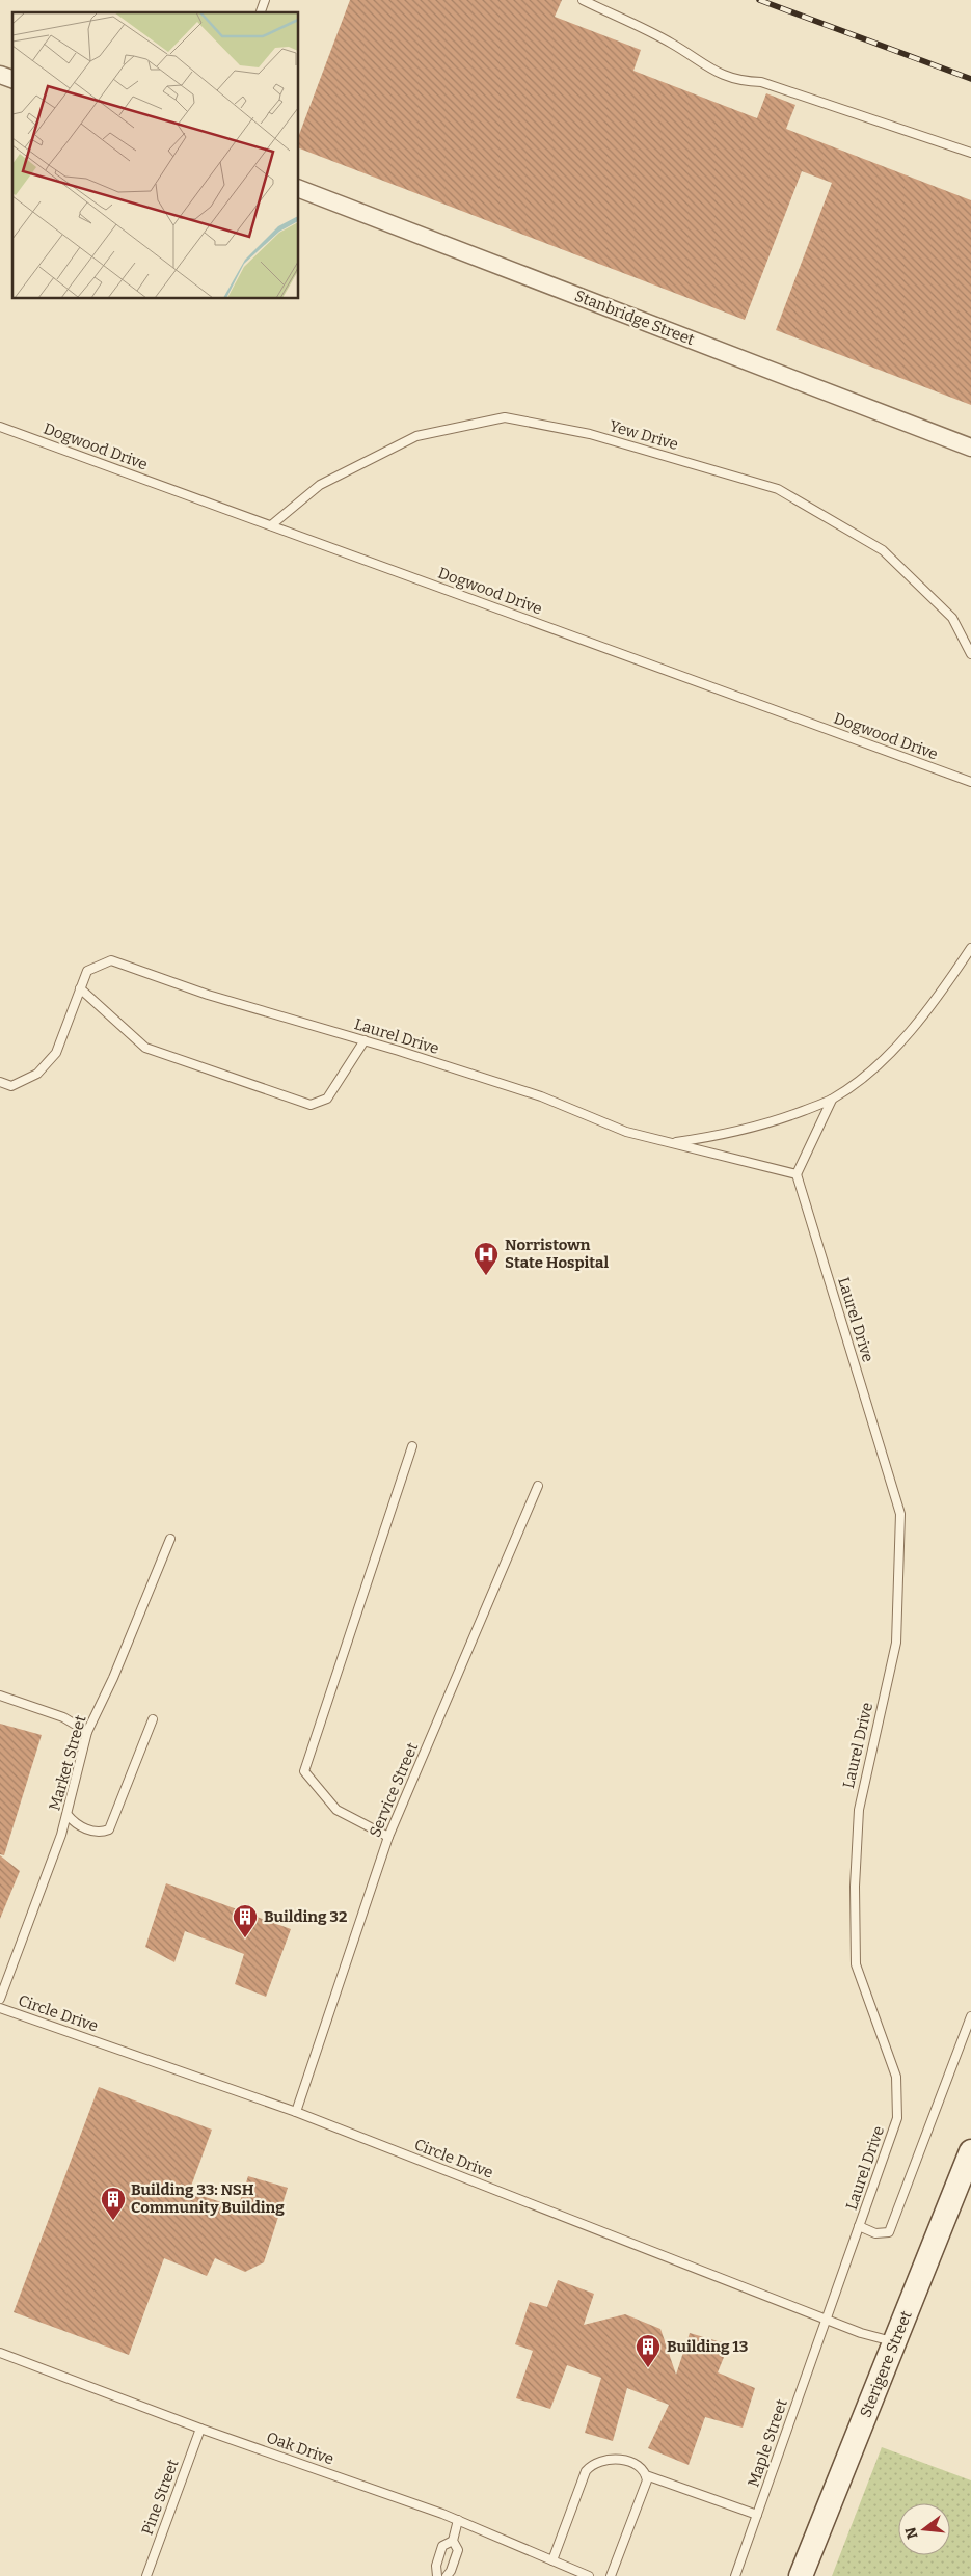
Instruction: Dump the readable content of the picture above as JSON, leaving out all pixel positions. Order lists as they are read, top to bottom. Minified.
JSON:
{"streets":{"street":["Stanbridge Street","Sterigere Street"],"lane":["Yew Drive","Dogwood Drive","Laurel Drive","Market Street","Service Street","Circle Drive","Maple Street","Oak Drive","Pine Street"]},"crossings":[["Yew Drive","Dogwood Drive"],["Laurel Drive","Circle Drive"],["Laurel Drive","Maple Street"],["Service Street","Circle Drive"],["Circle Drive","Sterigere Street"],["Circle Drive","Maple Street"],["Oak Drive","Pine Street"]],"places":{"hospital":["Norristown State Hospital"],"building":["Building 32","Building 33: NSH Community Building","Building 13"]},"north":"left"}
